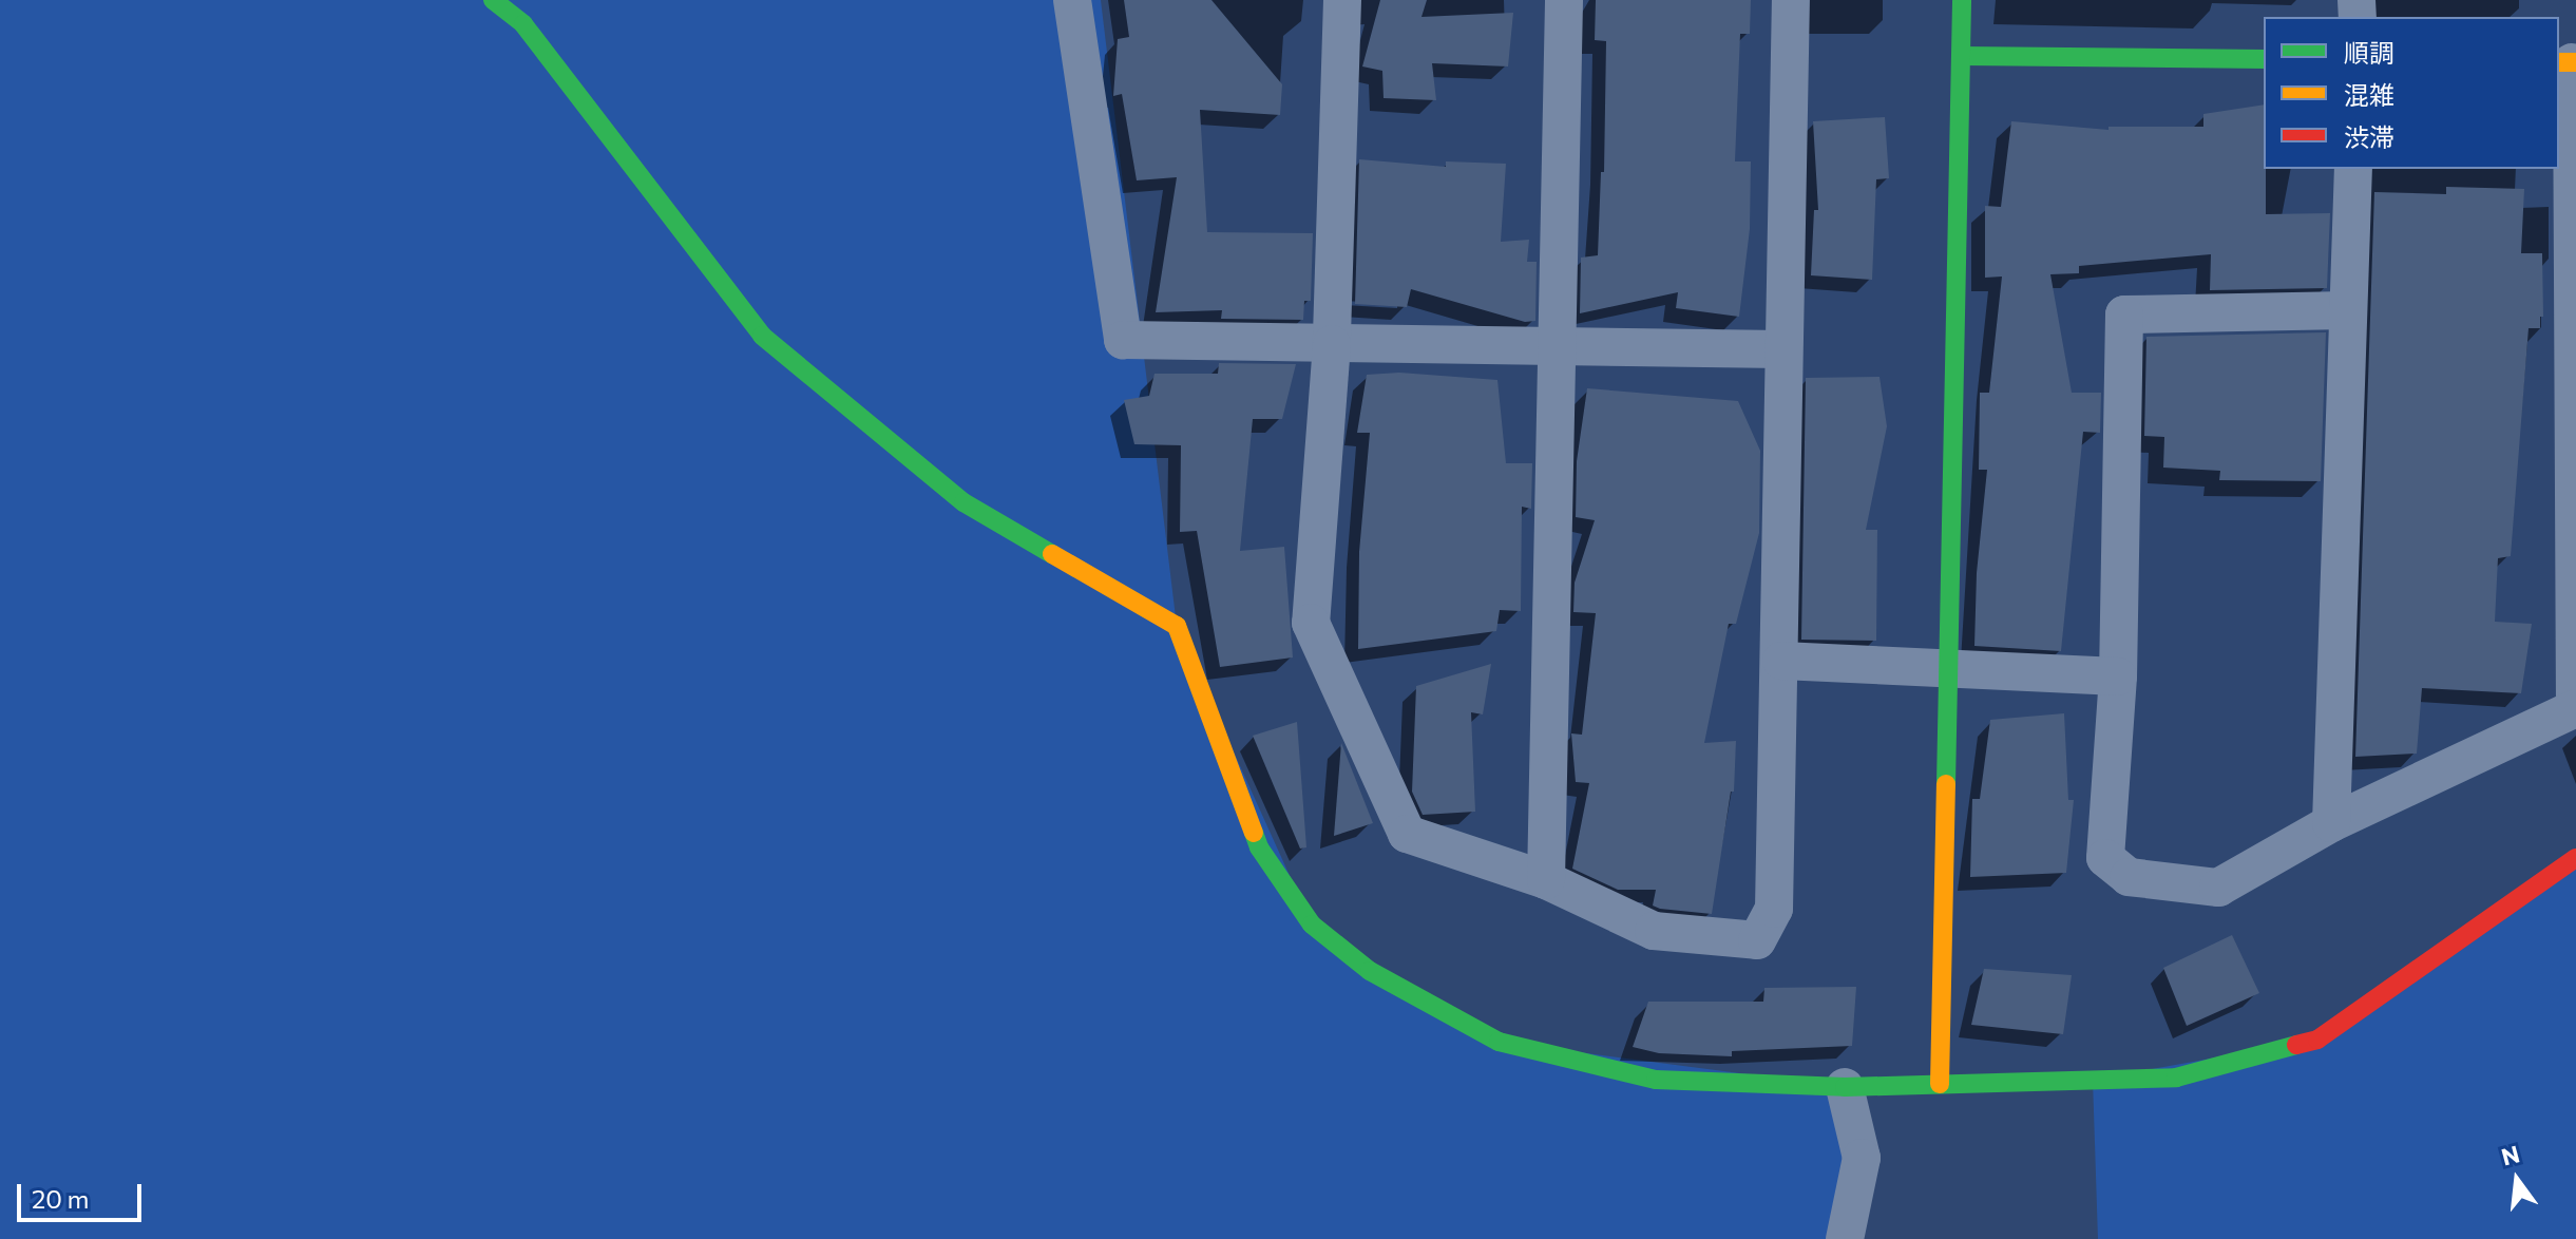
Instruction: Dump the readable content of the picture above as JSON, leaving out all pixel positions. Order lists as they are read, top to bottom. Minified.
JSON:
{"legend":["順調","混雑","渋滞"],"scale_bar":"20 m","north":"top"}
